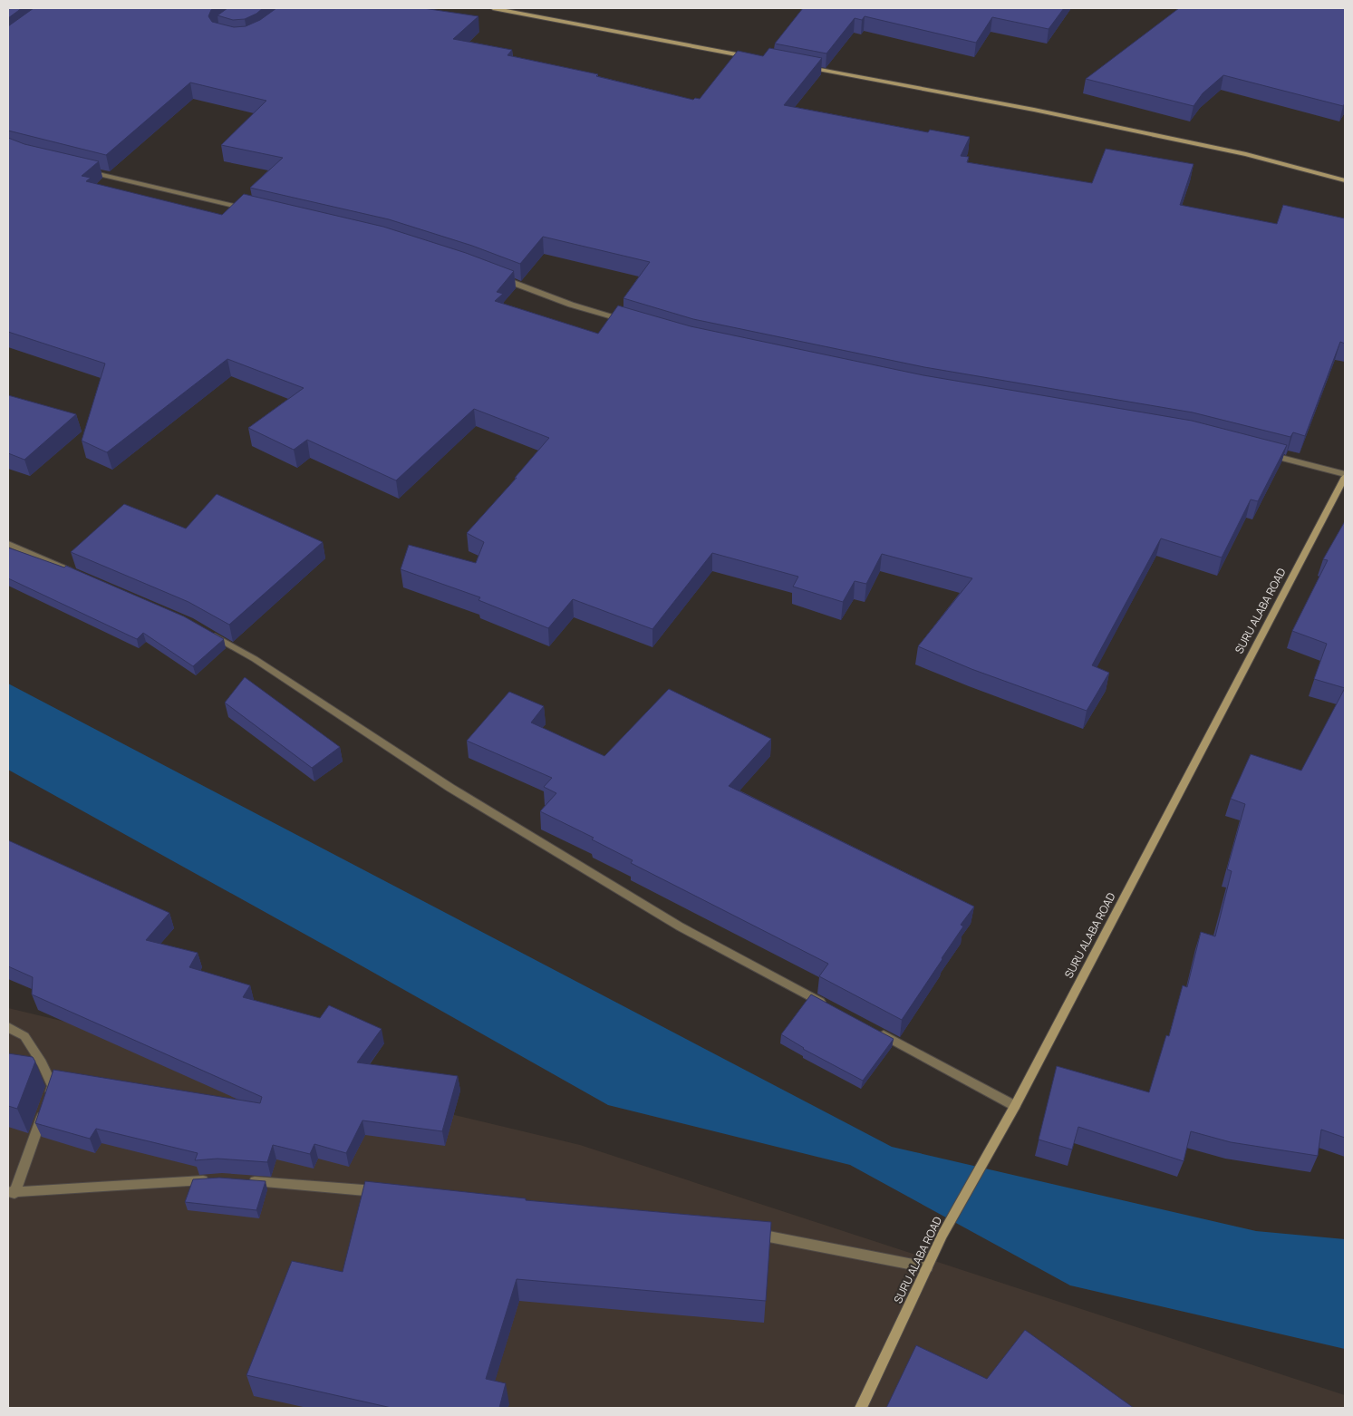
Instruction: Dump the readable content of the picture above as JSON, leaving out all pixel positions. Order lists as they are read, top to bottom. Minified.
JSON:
{"streets":{"street":["SURU ALABA ROAD"]}}
